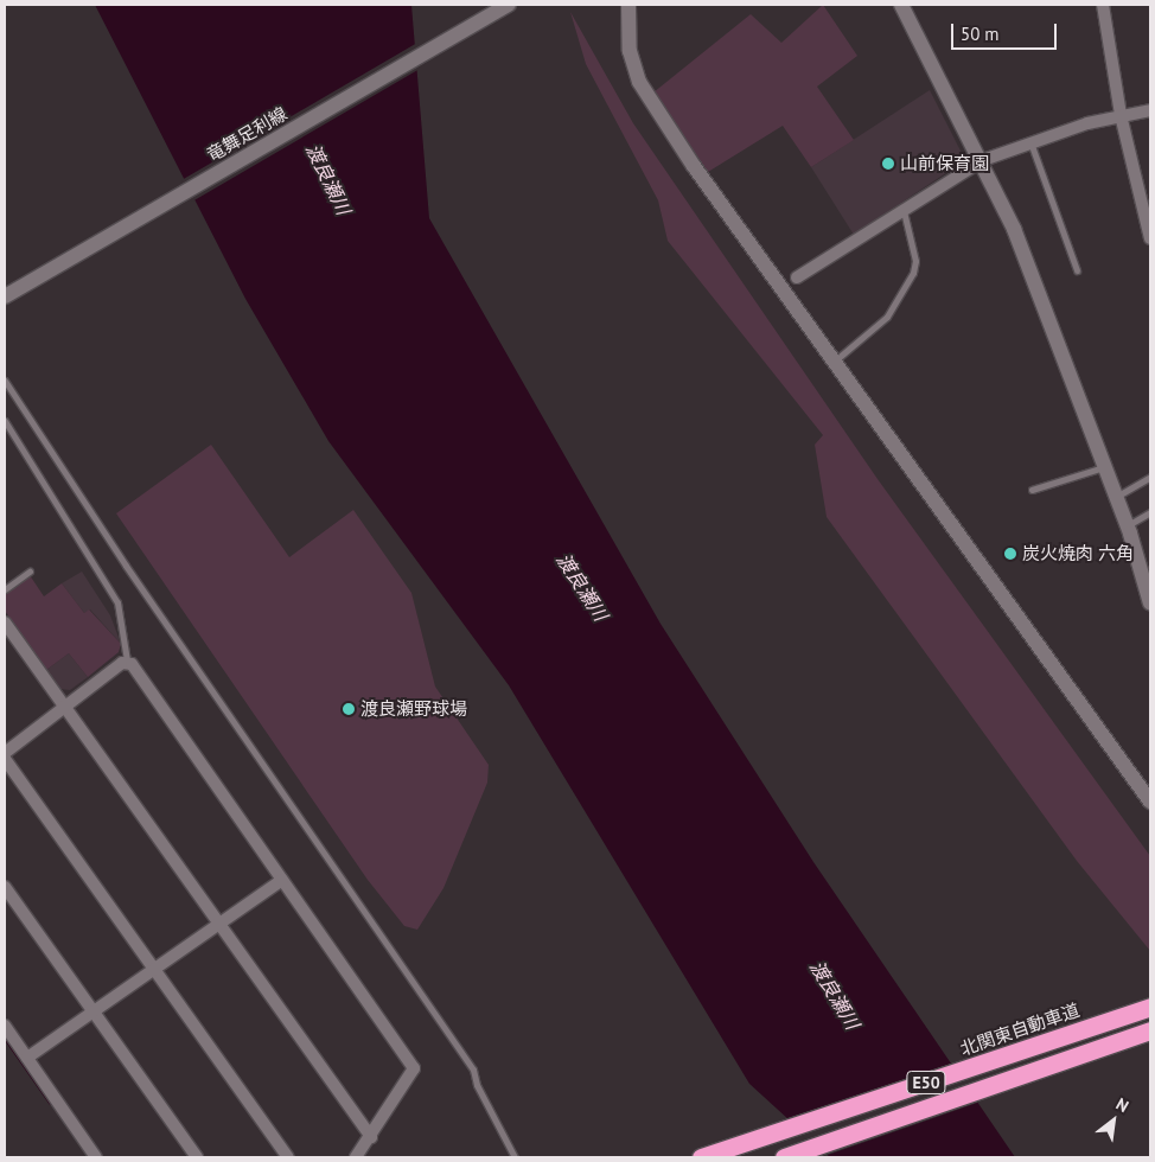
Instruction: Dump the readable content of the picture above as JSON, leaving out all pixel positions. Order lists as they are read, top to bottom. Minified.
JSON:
{"streets":{"highway":["北関東自動車道","E50"],"street":["竜舞足利線"]},"water":["渡良瀬川"],"places":["山前保育園","炭火焼肉 六角","渡良瀬野球場"],"scale_bar":"50 m","north":"top right"}
